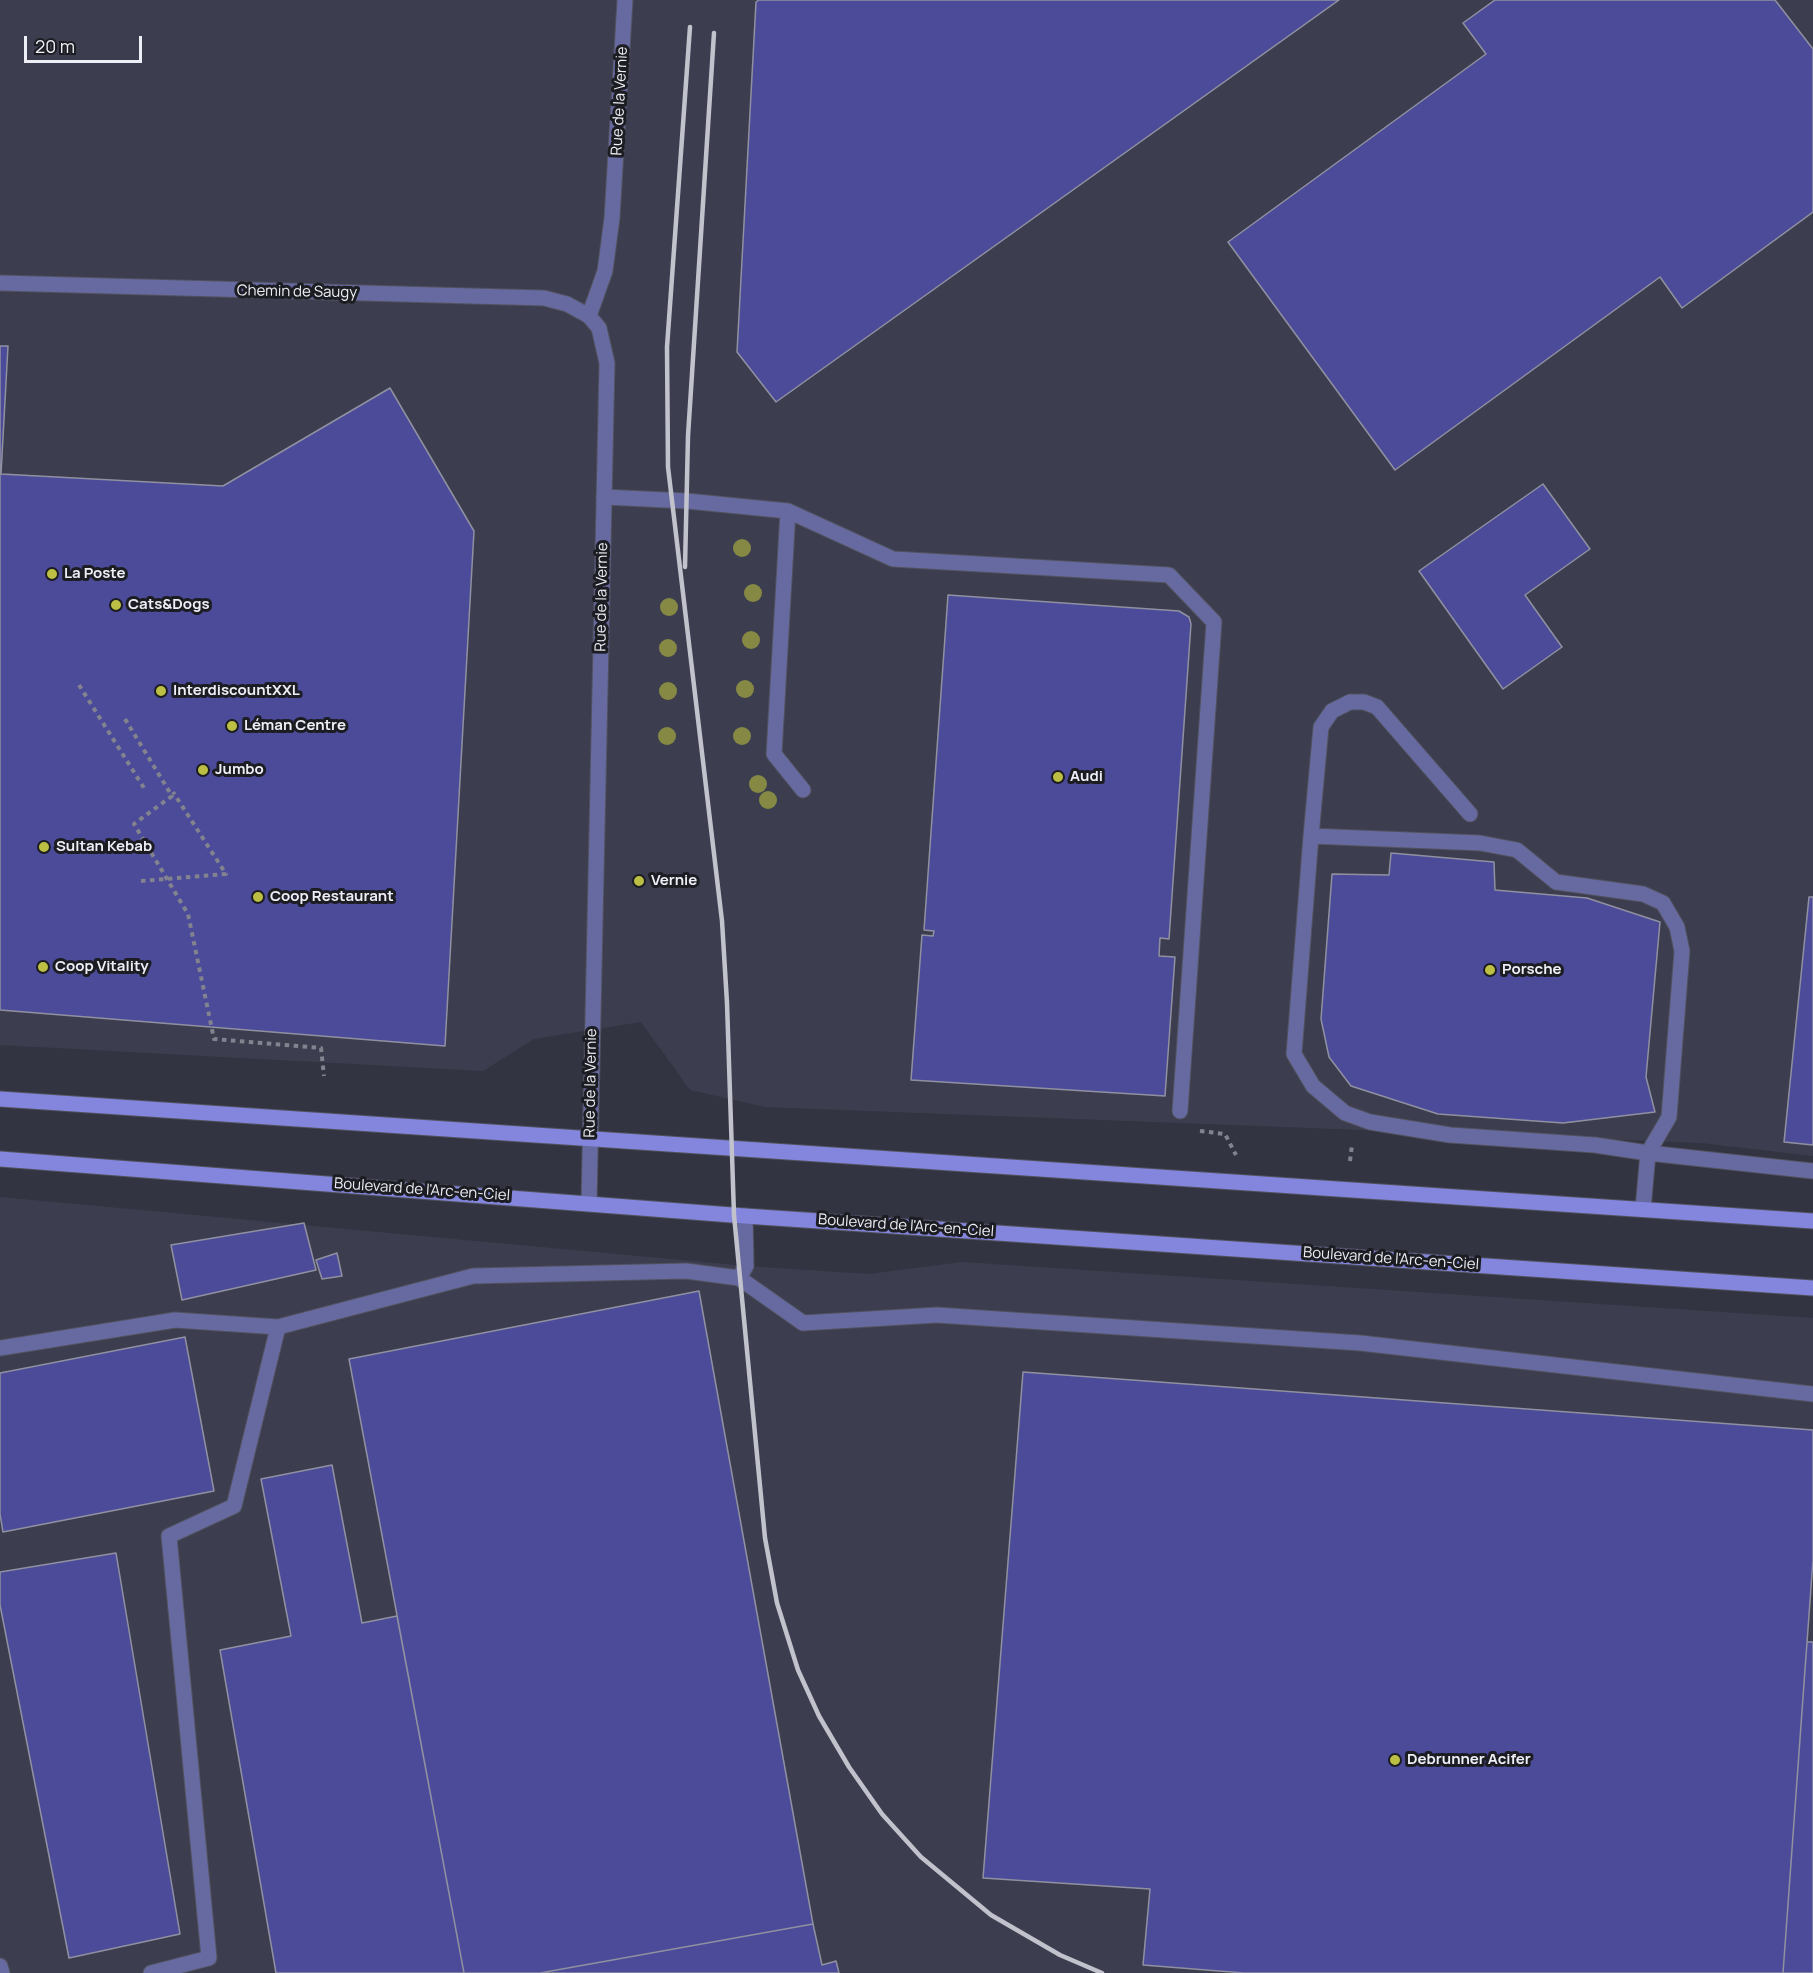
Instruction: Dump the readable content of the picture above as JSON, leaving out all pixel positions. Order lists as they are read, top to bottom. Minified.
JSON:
{"streets":{"main road":["Boulevard de l'Arc-en-Ciel"],"street":["Rue de la Vernie","Chemin de Saugy"]},"crossings":[["Rue de la Vernie","Chemin de Saugy"],["Rue de la Vernie","Boulevard de l'Arc-en-Ciel"]],"places":["La Poste","Cats&Dogs","InterdiscountXXL","Léman Centre","Jumbo","Audi","Sultan Kebab","Vernie","Coop Restaurant","Coop Vitality","Porsche","Debrunner Acifer"],"scale_bar":"20 m"}
